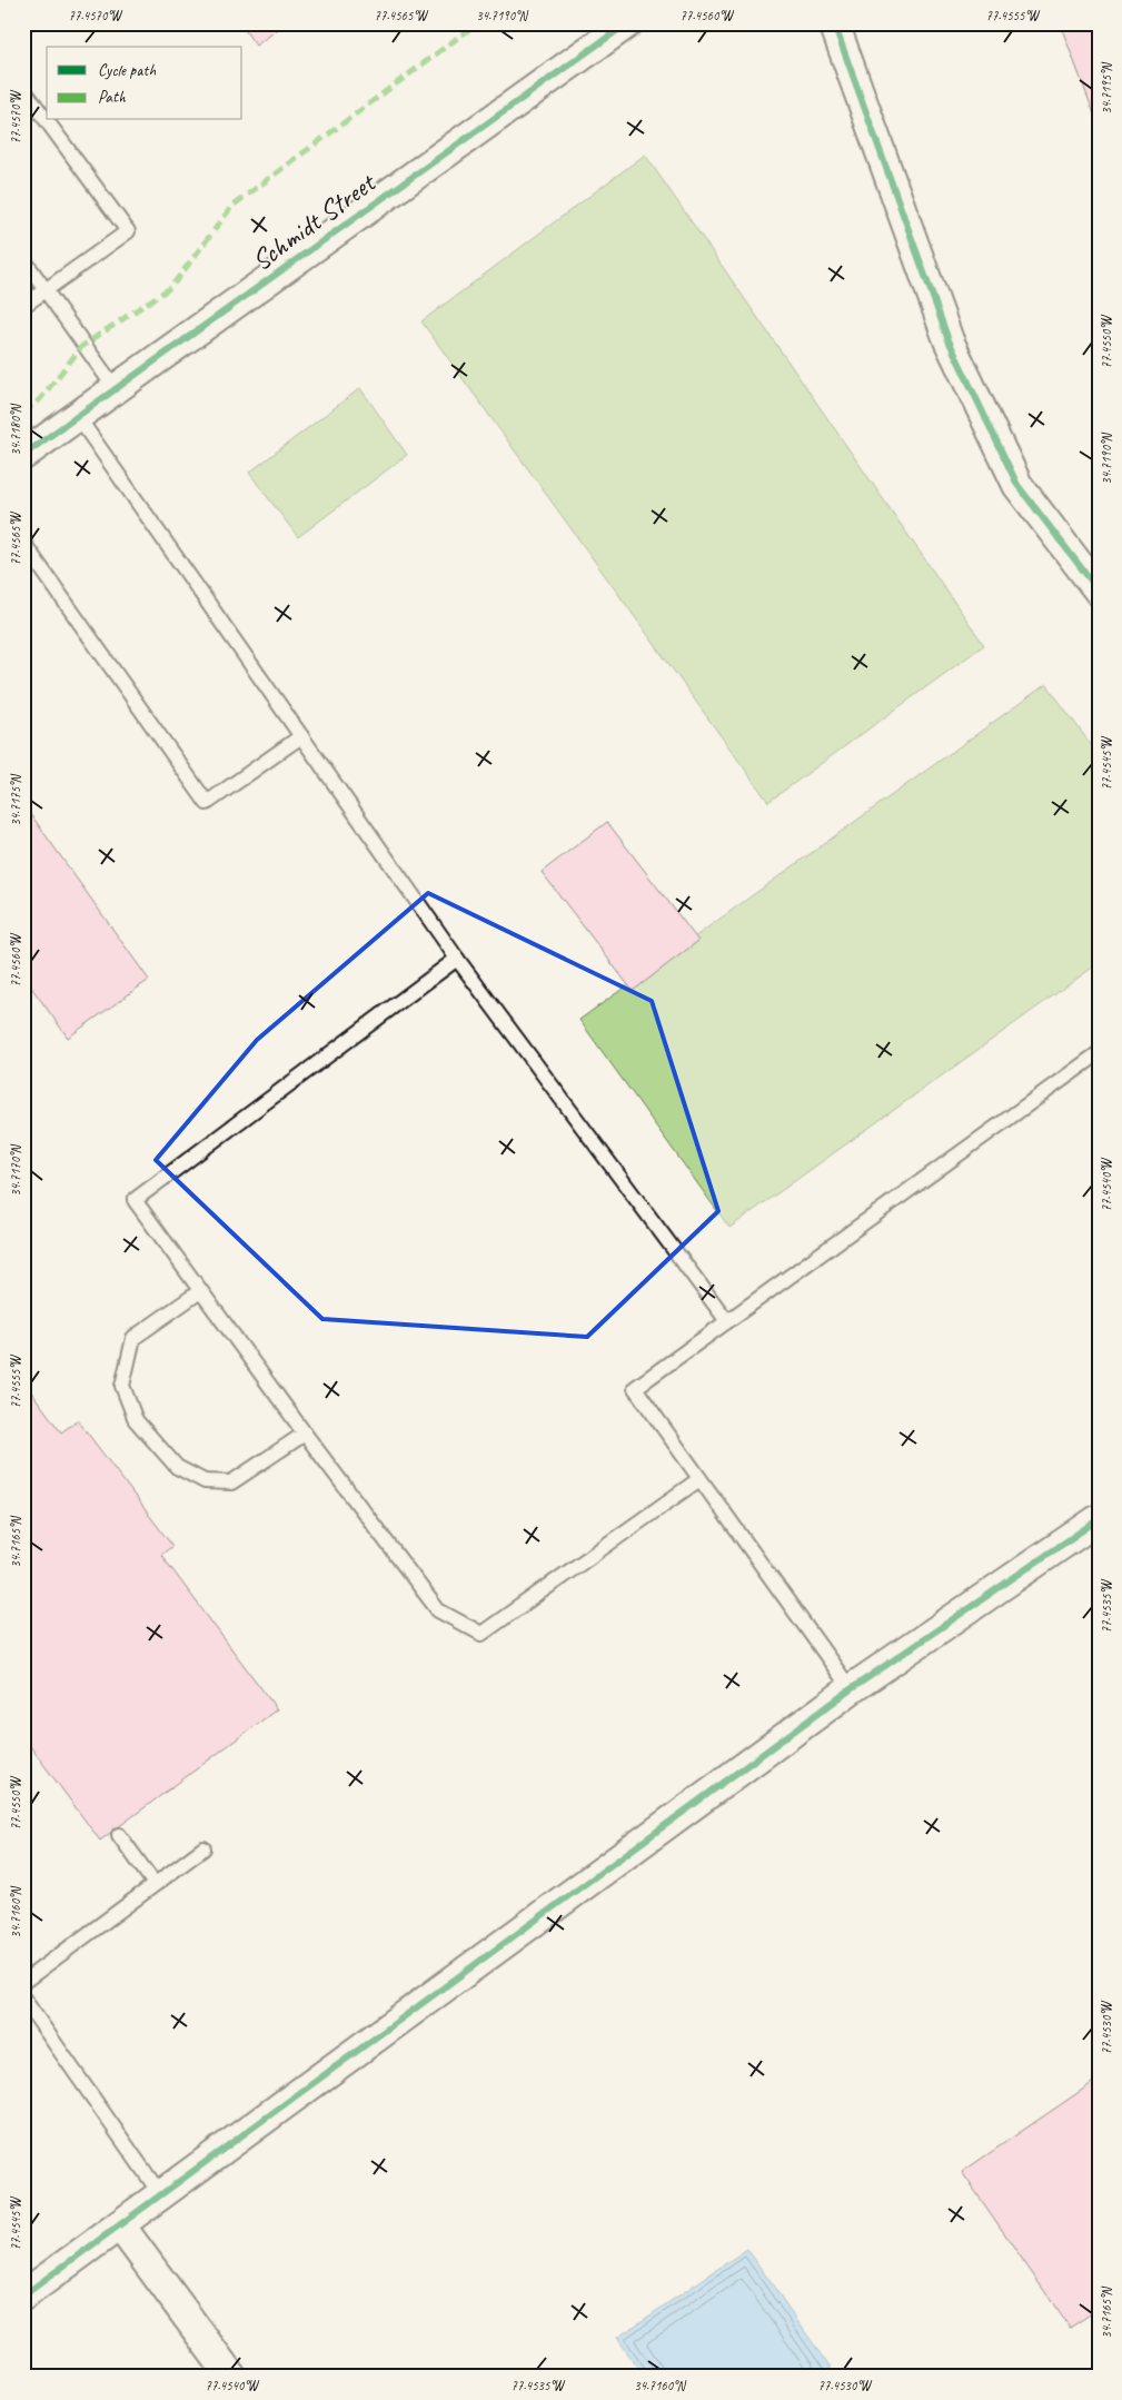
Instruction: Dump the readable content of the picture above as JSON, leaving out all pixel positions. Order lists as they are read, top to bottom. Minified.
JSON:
{"streets":{"street":["Schmidt Street"]},"legend":["Cycle path","Path"],"coordinates":["77.4570°W","77.4565°W","34.7190°N","77.4560°W","77.4555°W","34.7195°N","77.4550°W","34.7180°N","77.4545°W","34.7175°N","34.7170°N","77.4540°W","34.7165°N","77.4535°W","34.7160°N","77.4530°W"]}
